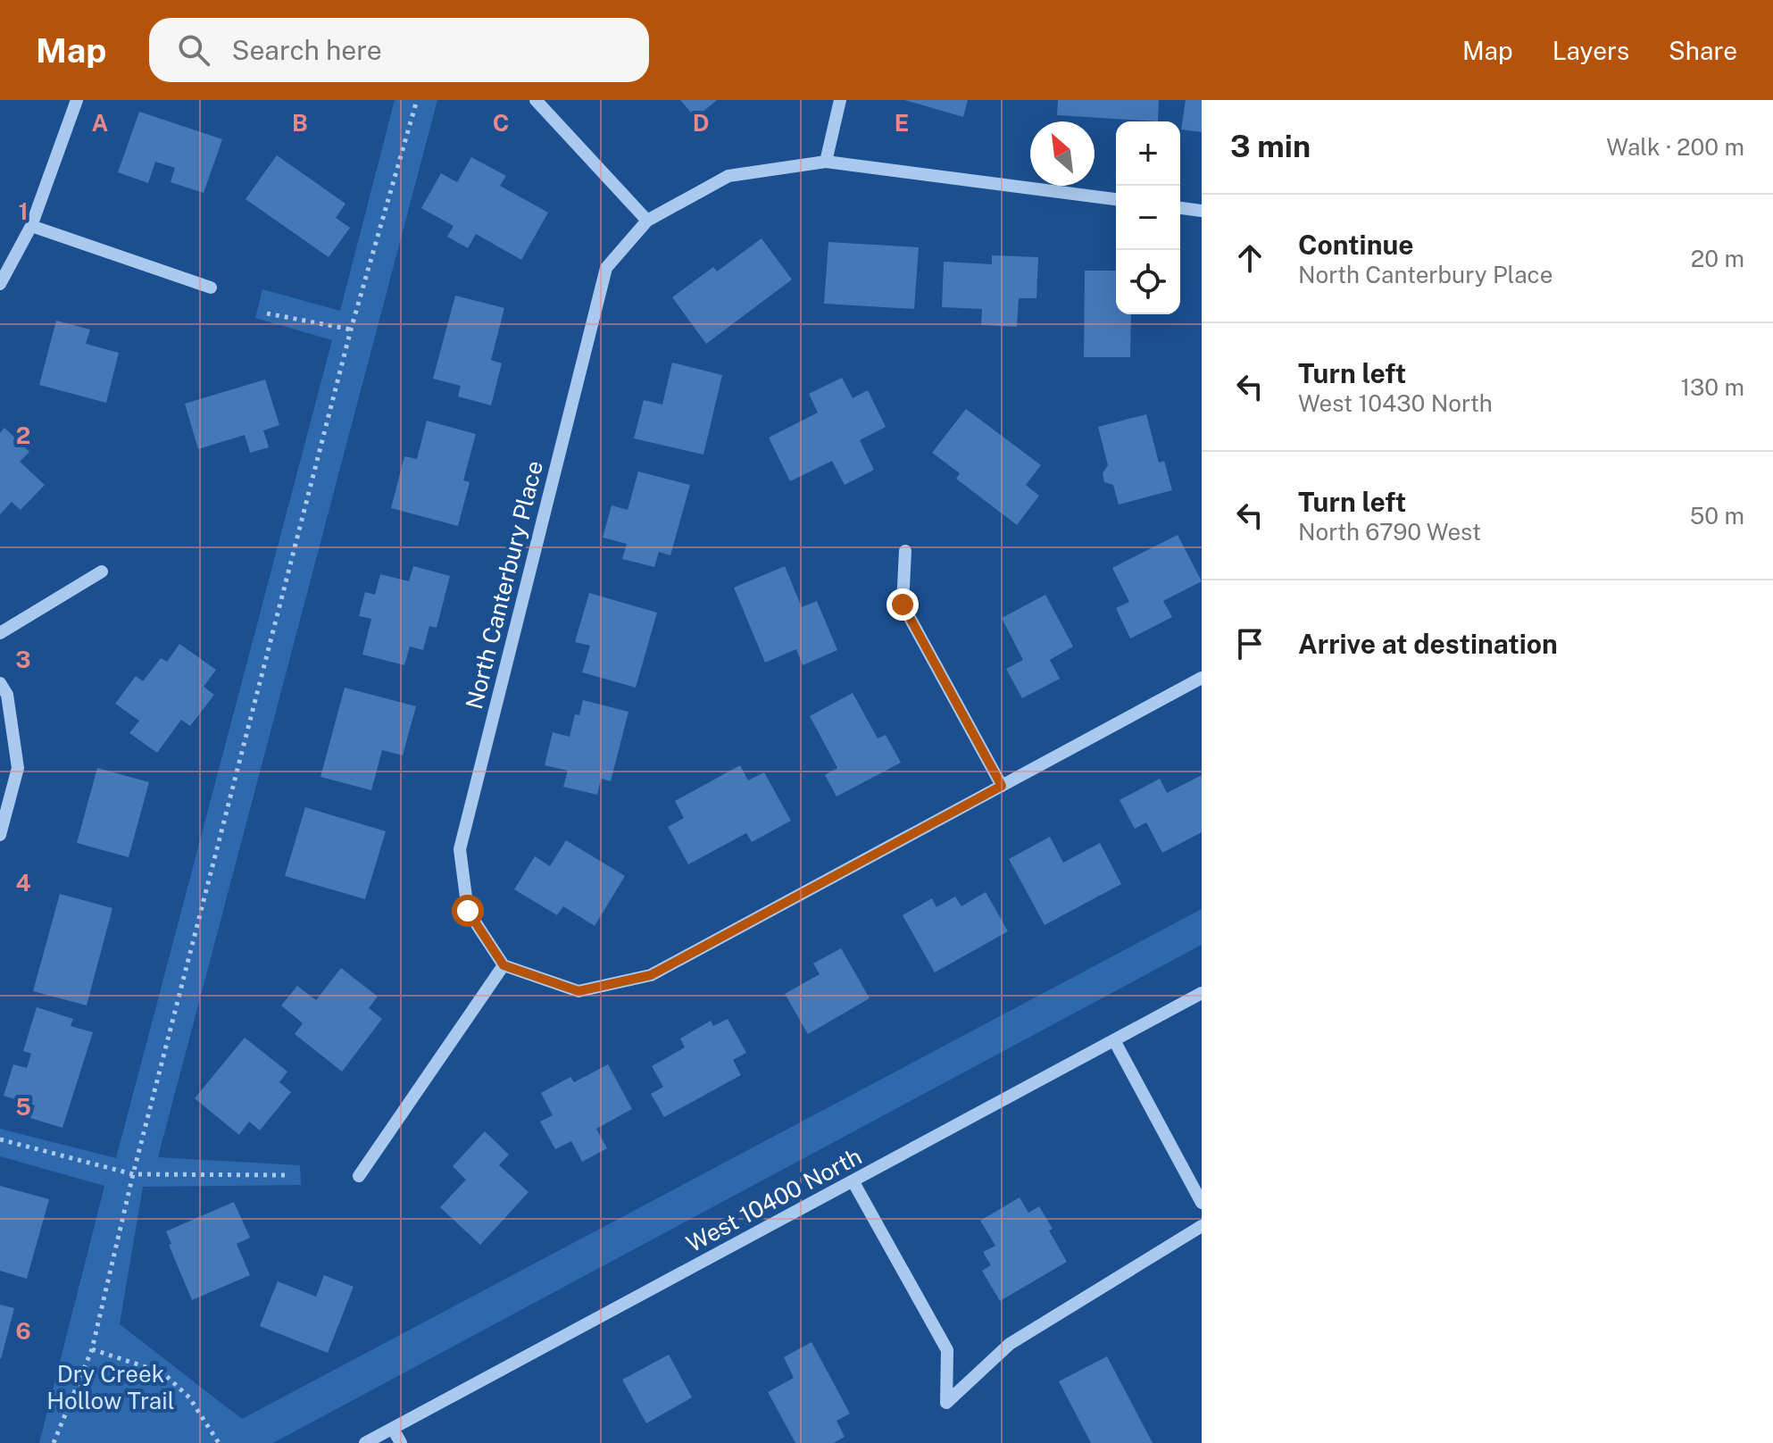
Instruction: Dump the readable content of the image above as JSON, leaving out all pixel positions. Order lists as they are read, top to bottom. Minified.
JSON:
{"streets":{"street":["North Canterbury Place","West 10400 North"]},"parks":["Dry Creek Hollow Trail"],"north":"top left","page":{"header":"Map","search":"Search here","nav":["Map","Layers","Share"],"heading":["3 min","Walk · 200 m"],"map_buttons":["+","−"],"list":[["Continue","North Canterbury Place","20 m"],["Turn left","West 10430 North","130 m"],["Turn left","North 6790 West","50 m"],"Arrive at destination"]},"grid":{"columns":["A","B","C","D","E"],"rows":["1","2","3","4","5","6"]}}
